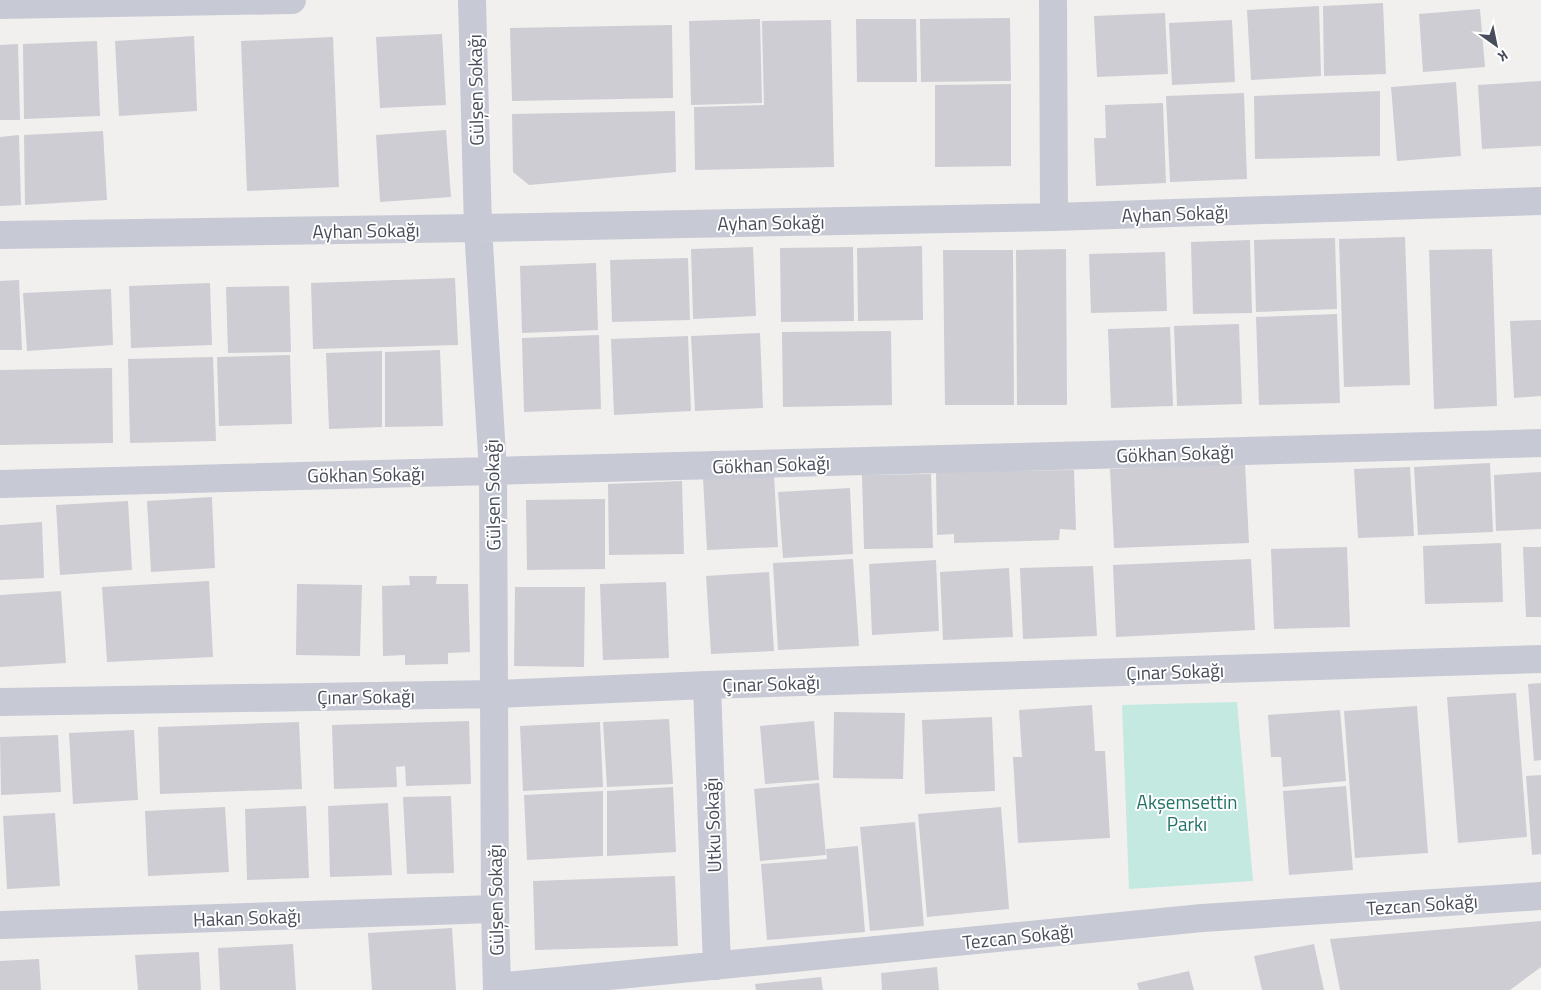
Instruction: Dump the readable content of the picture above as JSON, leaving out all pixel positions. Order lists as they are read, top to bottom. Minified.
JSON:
{"streets":{"street":["Gülşen Sokağı","Ayhan Sokağı","Gökhan Sokağı","Çınar Sokağı","Utku Sokağı","Tezcan Sokağı","Hakan Sokağı"]},"crossings":[["Gülşen Sokağı","Ayhan Sokağı"],["Gülşen Sokağı","Gökhan Sokağı"],["Gülşen Sokağı","Çınar Sokağı"],["Gülşen Sokağı","Tezcan Sokağı"],["Gülşen Sokağı","Hakan Sokağı"],["Çınar Sokağı","Utku Sokağı"],["Utku Sokağı","Tezcan Sokağı"]],"parks":["Akşemsettin Parkı"],"north":"bottom right"}
